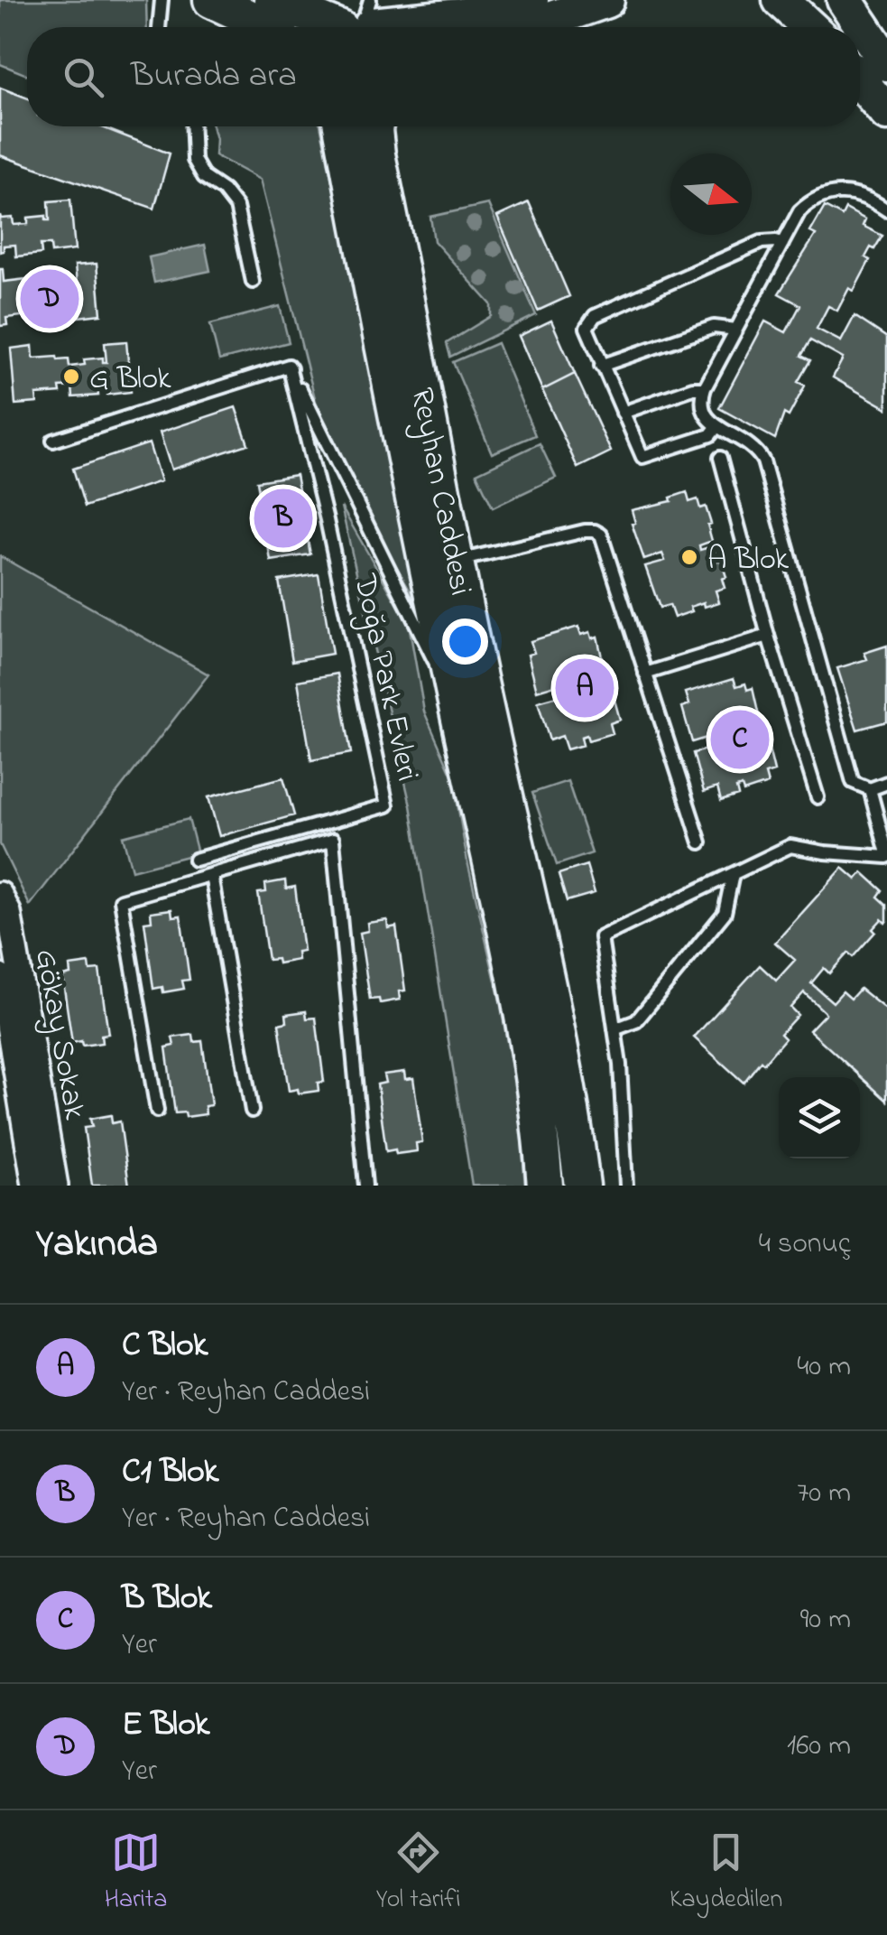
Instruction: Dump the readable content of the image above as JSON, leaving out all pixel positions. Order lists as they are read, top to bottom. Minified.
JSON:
{"streets":{"main road":["Reyhan Caddesi"],"street":["Gökay Sokak"],"lane":["Doğa Park Evleri"]},"crossings":[["Reyhan Caddesi","Doğa Park Evleri"]],"places":["G Blok","A Blok"],"north":"right","page":{"search":"Burada ara","pins":["D","B","A","C"],"heading":["Yakında","4 sonuç"],"list":[{"mark":"A","name":"C Blok","note":"Yer · Reyhan Caddesi","value":"40 m"},{"mark":"B","name":"C1 Blok","note":"Yer · Reyhan Caddesi","value":"70 m"},{"mark":"C","name":"B Blok","note":"Yer","value":"90 m"},{"mark":"D","name":"E Blok","note":"Yer","value":"160 m"}],"nav":["Harita","Yol tarifi","Kaydedilen"]}}
